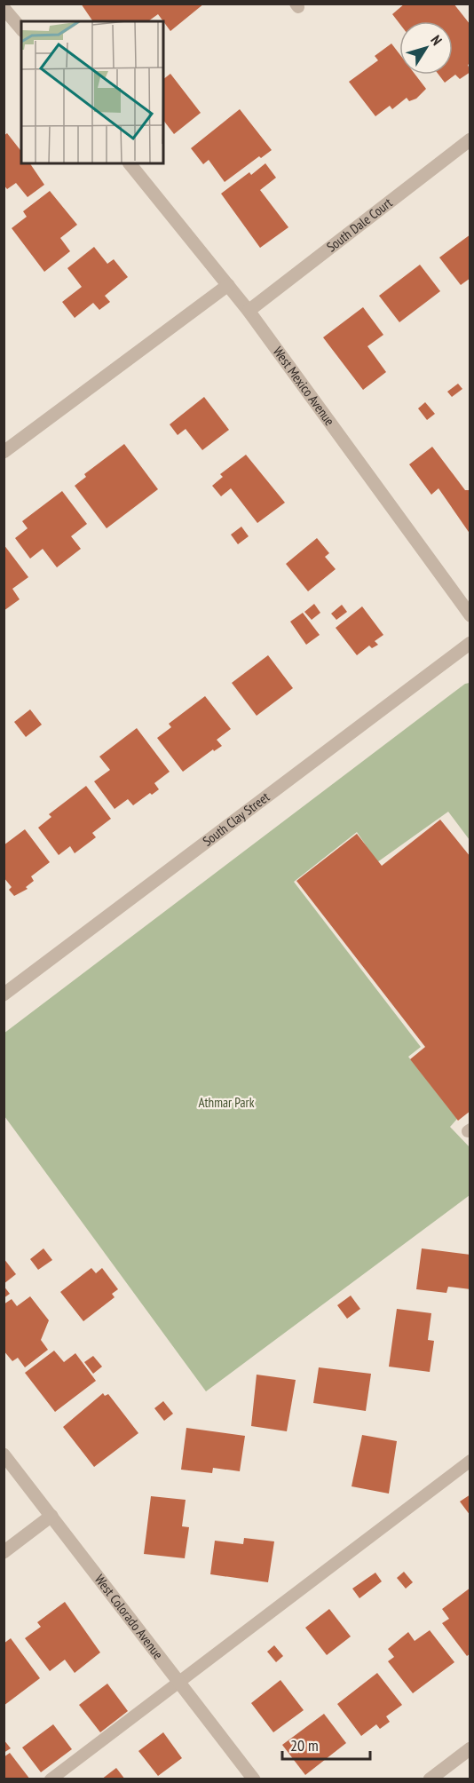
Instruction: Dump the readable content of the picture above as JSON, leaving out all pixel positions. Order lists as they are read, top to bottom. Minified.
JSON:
{"streets":{"street":["South Dale Court","West Mexico Avenue","South Clay Street","West Colorado Avenue"]},"crossings":[["South Dale Court","West Mexico Avenue"]],"parks":["Athmar Park"],"scale_bar":"20 m","north":"top right"}
